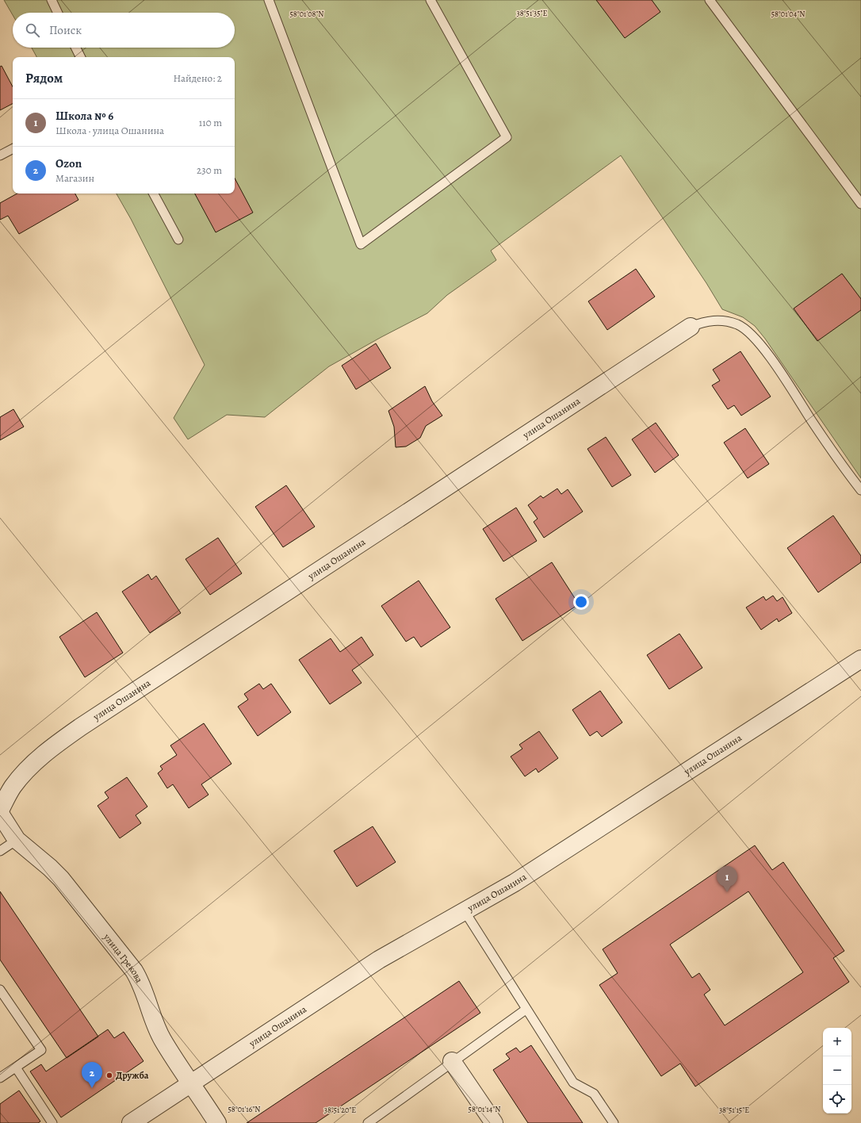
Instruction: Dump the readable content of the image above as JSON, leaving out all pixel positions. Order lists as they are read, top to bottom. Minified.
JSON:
{"streets":{"street":["улица Ошанина","улица Грекова"]},"crossings":[["улица Ошанина","улица Грекова"]],"places":["Дружба"],"page":{"search":"Поиск","heading":["Рядом","Найдено: 2"],"list":[{"mark":"1","name":"Школа № 6","note":"Школа · улица Ошанина","value":"110 m"},{"mark":"2","name":"Ozon","note":"Магазин","value":"230 m"}],"pins":["1","2"],"map_buttons":["+","−"]},"coordinates":["38°51'35\"E","58°01'04\"N","58°01'08\"N","58°01'16\"N","58°01'14\"N","38°51'20\"E","38°51'15\"E"]}
